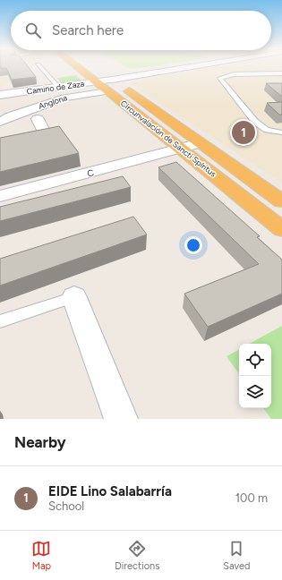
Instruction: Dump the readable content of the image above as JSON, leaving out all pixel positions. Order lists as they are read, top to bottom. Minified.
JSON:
{"streets":{"highway":["Circunvalación de Sancti Spíritus"],"street":["Camino de Zaza","Anglona","C"]},"crossings":[["Camino de Zaza","Circunvalación de Sancti Spíritus"],["Anglona","Circunvalación de Sancti Spíritus"],["Circunvalación de Sancti Spíritus","C"]],"page":{"search":"Search here","pins":"1","heading":"Nearby","list":[{"mark":"1","name":"EIDE Lino Salabarría","note":"School","value":"100 m"}],"nav":["Map","Directions","Saved"]}}
